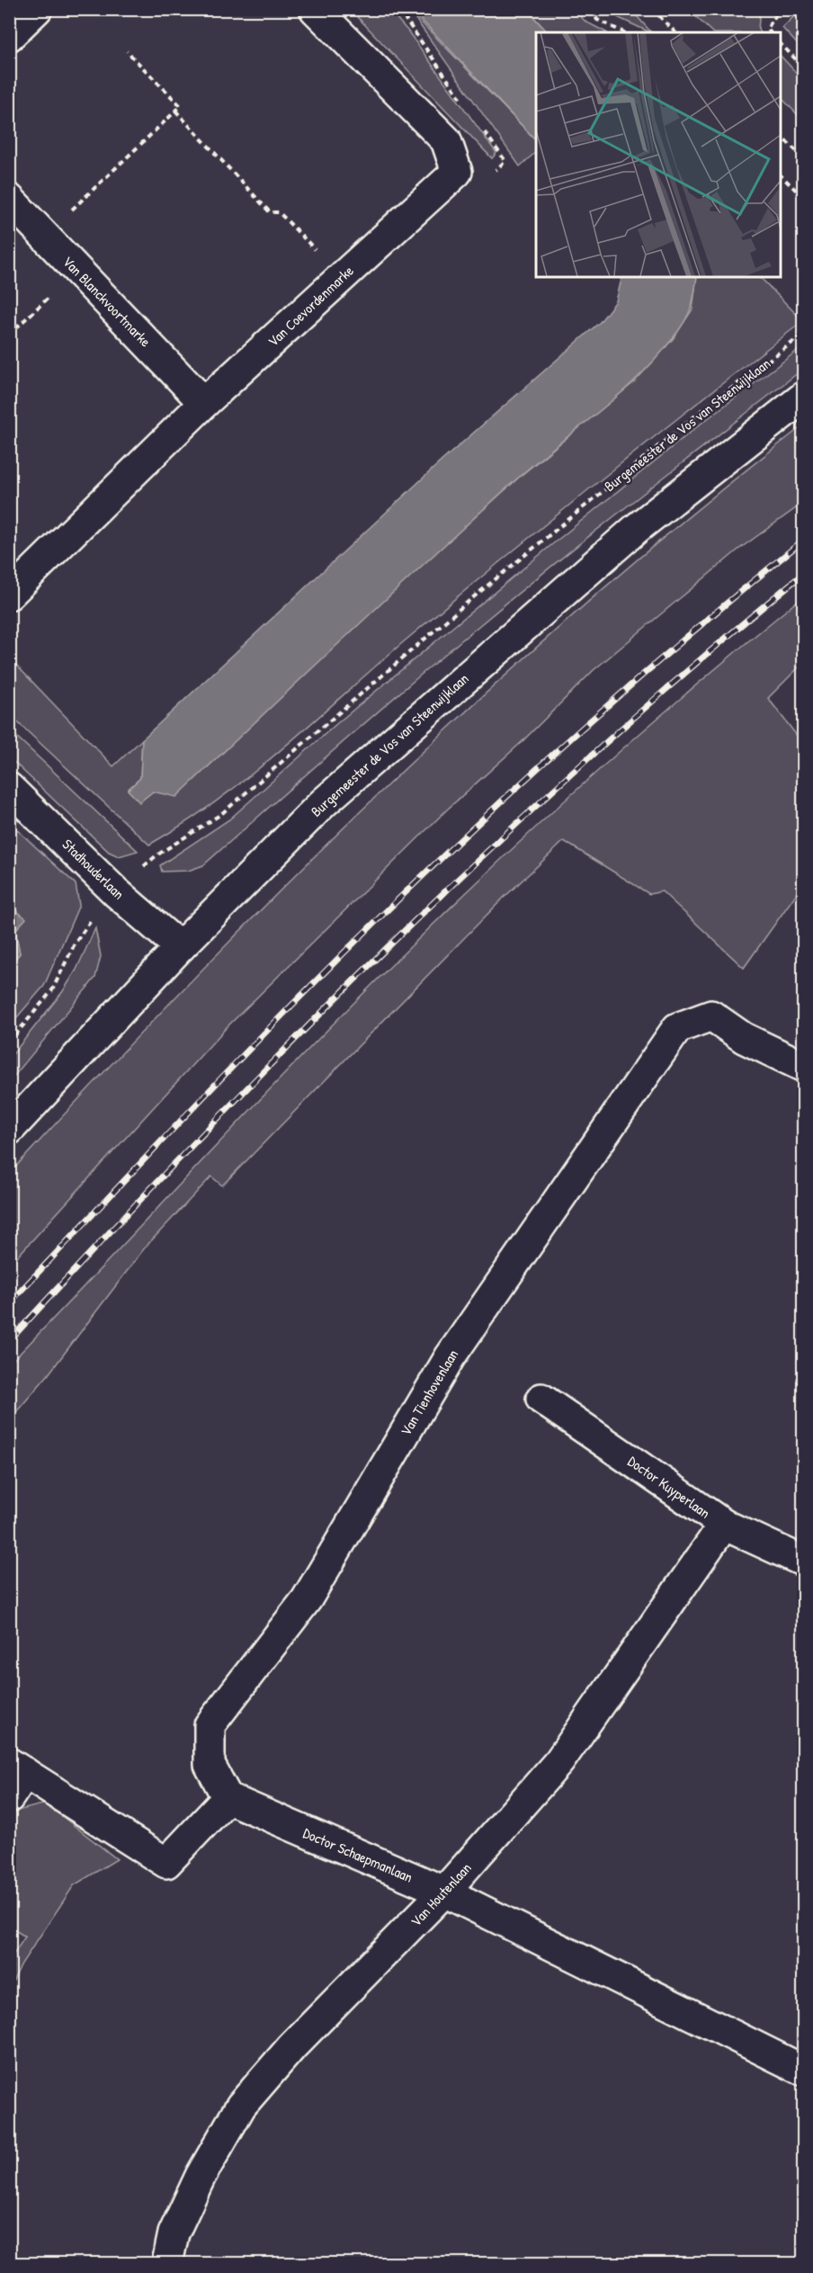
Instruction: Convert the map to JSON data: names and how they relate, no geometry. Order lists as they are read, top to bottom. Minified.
{"streets":{"street":["Van Blanckvoortmarke","Van Coevordenmarke","Burgemeester de Vos van Steenwijklaan","Stadhouderlaan","Van Tienhovenlaan","Doctor Kuyperlaan","Doctor Schaepmanlaan","Van Houtenlaan"]},"crossings":[["Van Blanckvoortmarke","Van Coevordenmarke"],["Burgemeester de Vos van Steenwijklaan","Stadhouderlaan"],["Van Tienhovenlaan","Doctor Schaepmanlaan"],["Doctor Kuyperlaan","Van Houtenlaan"],["Doctor Schaepmanlaan","Van Houtenlaan"]]}
